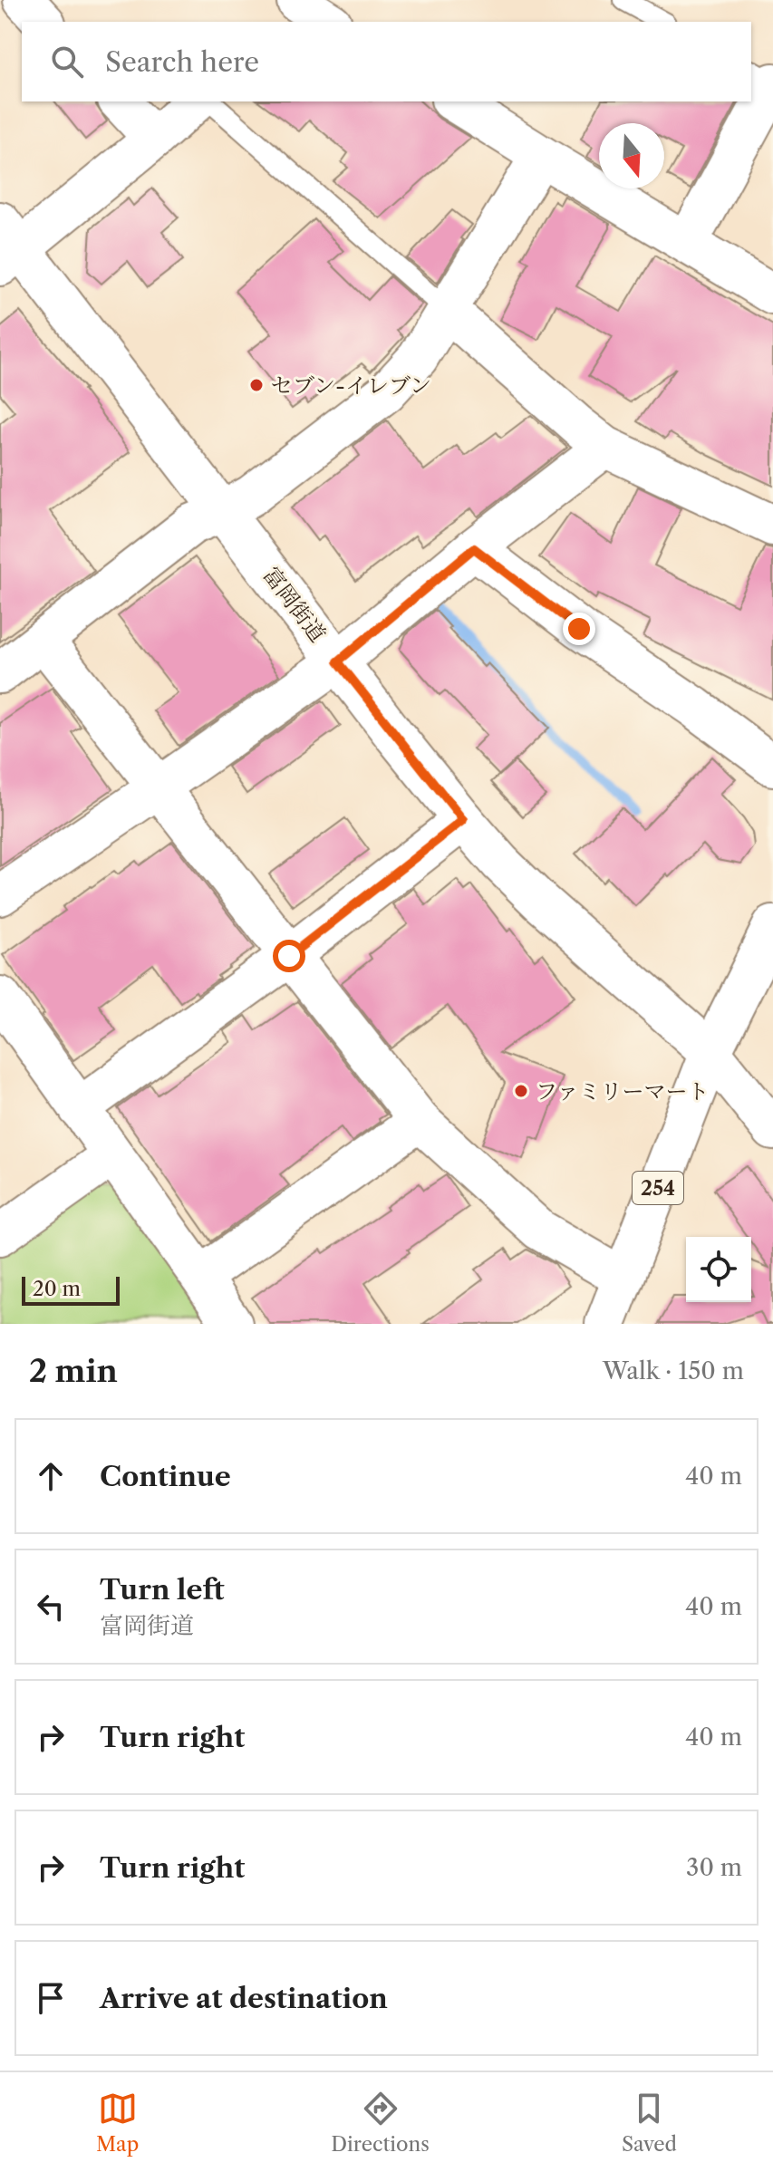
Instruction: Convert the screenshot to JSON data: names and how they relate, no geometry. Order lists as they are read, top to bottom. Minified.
{"streets":{"main road":["富岡街道","254"]},"crossings":[["富岡街道","254"]],"places":["セブン-イレブン","ファミリーマート"],"scale_bar":"20 m","north":"bottom","page":{"search":"Search here","scale":"20 m","heading":["2 min","Walk · 150 m"],"list":[["Continue","40 m"],["Turn left","富岡街道","40 m"],["Turn right","40 m"],["Turn right","30 m"],"Arrive at destination"],"nav":["Map","Directions","Saved"]}}
